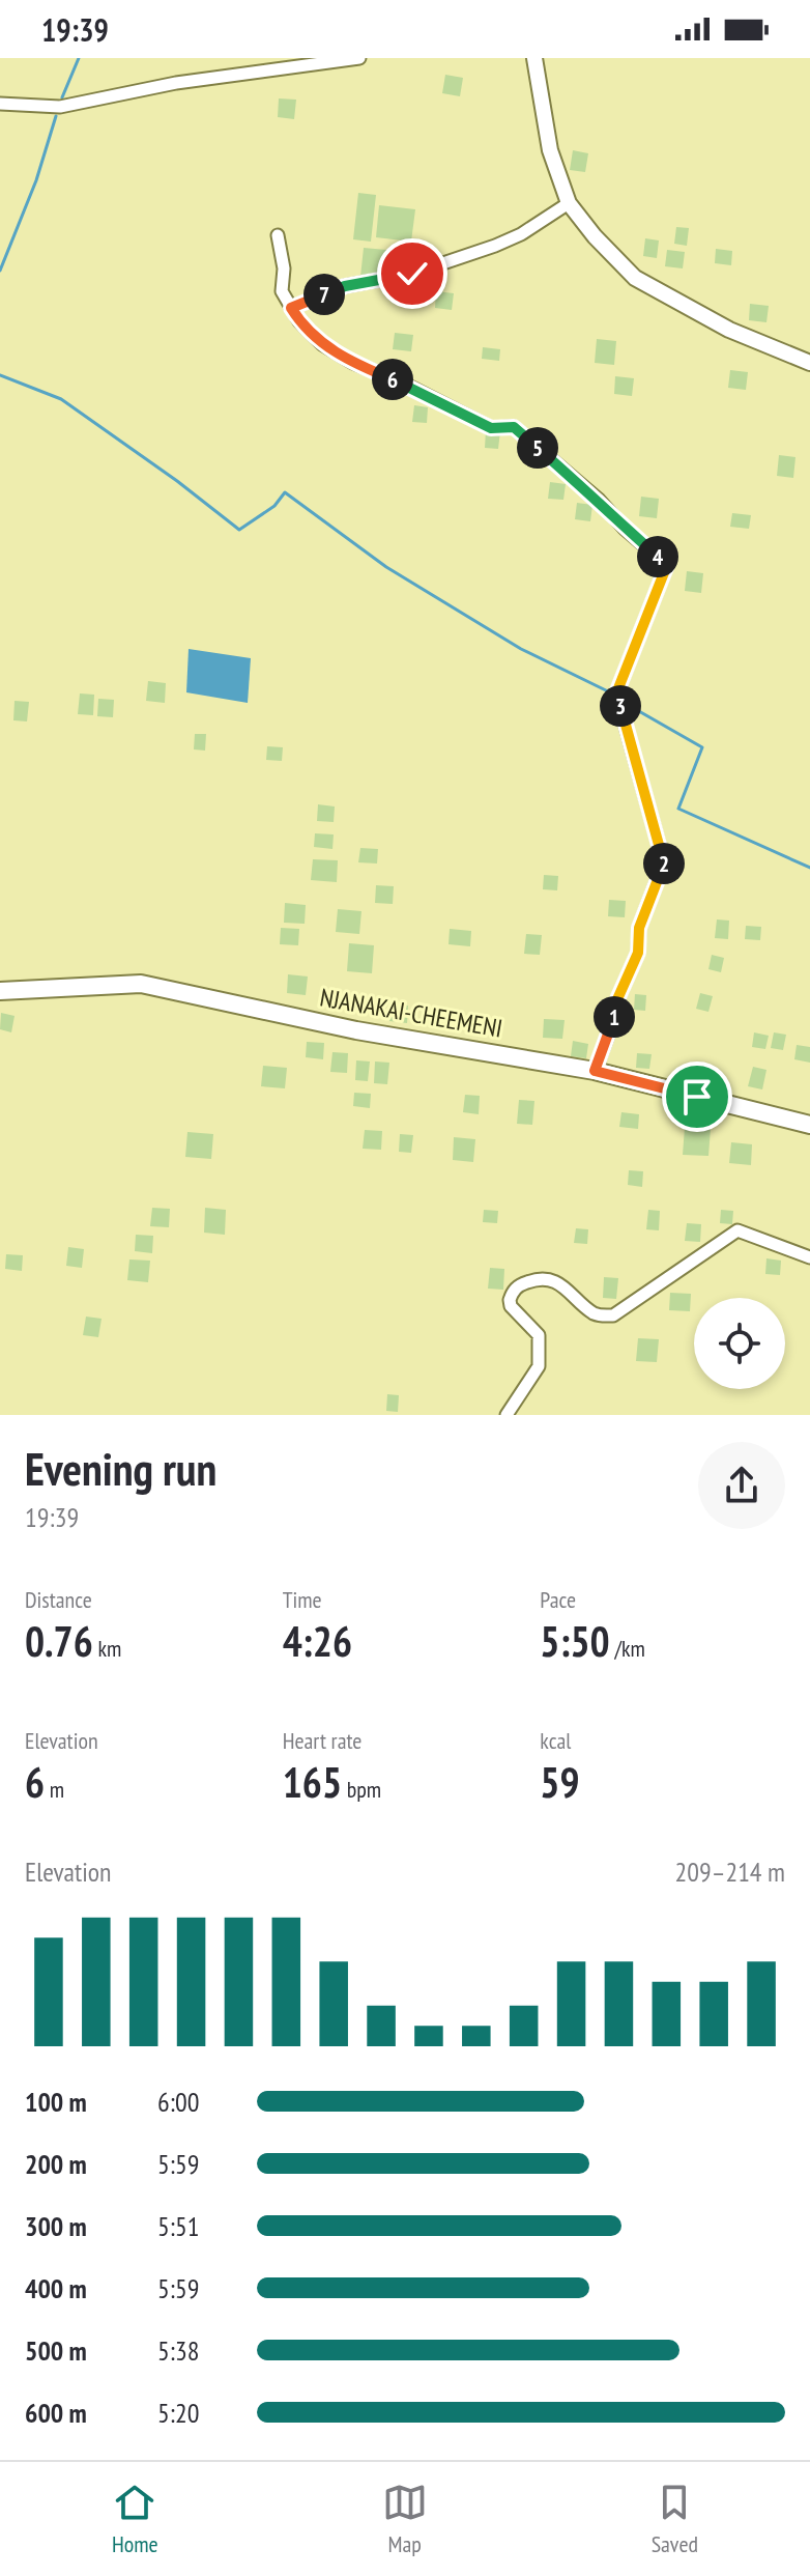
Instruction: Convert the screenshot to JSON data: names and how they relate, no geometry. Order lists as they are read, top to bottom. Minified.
{"streets":{"main road":["NJANAKAI-CHEEMENI"]},"page":{"status":"19:39","pins":["7","6","5","4","3","2","1"],"heading":["Evening run","19:39"],"stats":[["Distance","0.76 km"],["Time","4:26"],["Pace","5:50 /km"],["Elevation","6 m"],["Heart rate","165 bpm"],["kcal","59"]],"chart":["Elevation","209–214 m"],"list":[{"name":"100 m","note":"6:00"},{"name":"200 m","note":"5:59"},{"name":"300 m","note":"5:51"},{"name":"400 m","note":"5:59"},{"name":"500 m","note":"5:38"},{"name":"600 m","note":"5:20"}],"tabs":["Home","Map","Saved"]}}
